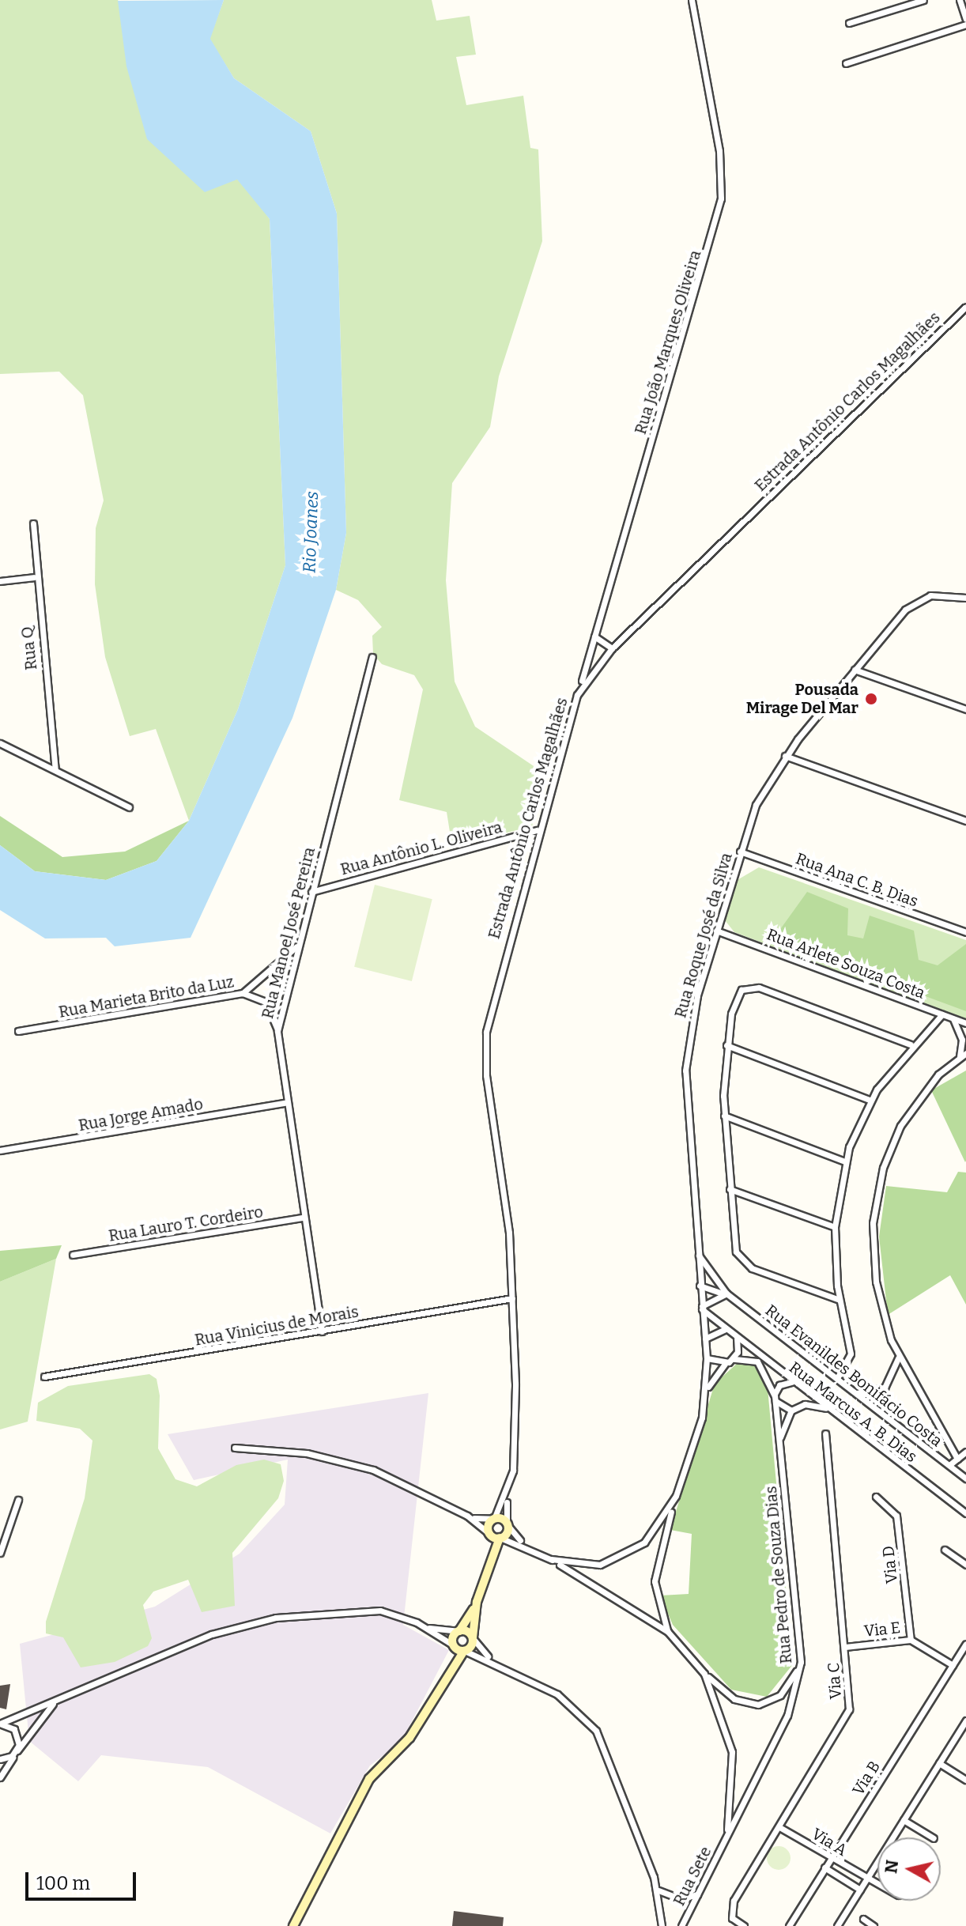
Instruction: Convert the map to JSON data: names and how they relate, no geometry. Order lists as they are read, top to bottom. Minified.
{"streets":{"street":["Rua João Marques Oliveira","Estrada Antônio Carlos Magalhães","Rua Q","Rua Antônio L. Oliveira","Rua Ana C. B. Dias","Rua Manoel José Pereira","Rua Roque José da Silva","Rua Arlete Souza Costa","Rua Marieta Brito da Luz","Rua Jorge Amado","Rua Lauro T. Cordeiro","Rua Vinicius de Morais","Rua Evanildes Bonifácio Costa","Rua Marcus A. B. Dias","Via D","Rua Pedro de Souza Dias","Via E","Via C","Via B","Via A","Rua Sete"]},"crossings":[["Rua João Marques Oliveira","Estrada Antônio Carlos Magalhães"],["Estrada Antônio Carlos Magalhães","Rua Antônio L. Oliveira"],["Estrada Antônio Carlos Magalhães","Rua Vinicius de Morais"],["Rua Antônio L. Oliveira","Rua Manoel José Pereira"],["Rua Ana C. B. Dias","Rua Roque José da Silva"],["Rua Manoel José Pereira","Rua Marieta Brito da Luz"],["Rua Manoel José Pereira","Rua Jorge Amado"],["Rua Manoel José Pereira","Rua Lauro T. Cordeiro"],["Rua Manoel José Pereira","Rua Vinicius de Morais"],["Rua Roque José da Silva","Rua Arlete Souza Costa"],["Rua Roque José da Silva","Rua Marcus A. B. Dias"],["Rua Roque José da Silva","Rua Pedro de Souza Dias"],["Rua Marcus A. B. Dias","Rua Pedro de Souza Dias"],["Via D","Via E"],["Rua Pedro de Souza Dias","Rua Sete"],["Via E","Via C"],["Via E","Via B"],["Via C","Via A"],["Via B","Via A"]],"water":["Rio Joanes"],"places":["Pousada Mirage Del Mar"],"scale_bar":"100 m","north":"left"}
